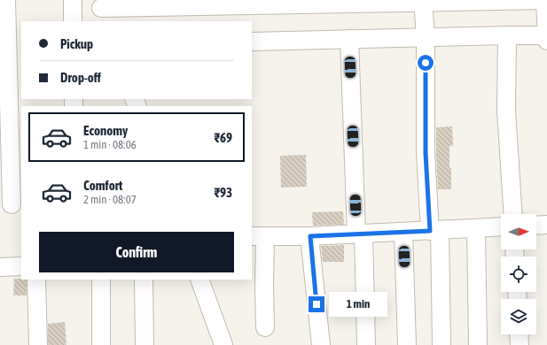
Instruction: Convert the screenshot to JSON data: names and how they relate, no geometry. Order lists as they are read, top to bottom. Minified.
{"north":"right","page":{"banner":["Pickup","Drop-off"],"list":[{"name":"Economy","note":"1 min · 08:06","value":"₹69"},{"name":"Comfort","note":"2 min · 08:07","value":"₹93"}],"buttons":"Confirm","bubble":"1 min"}}
